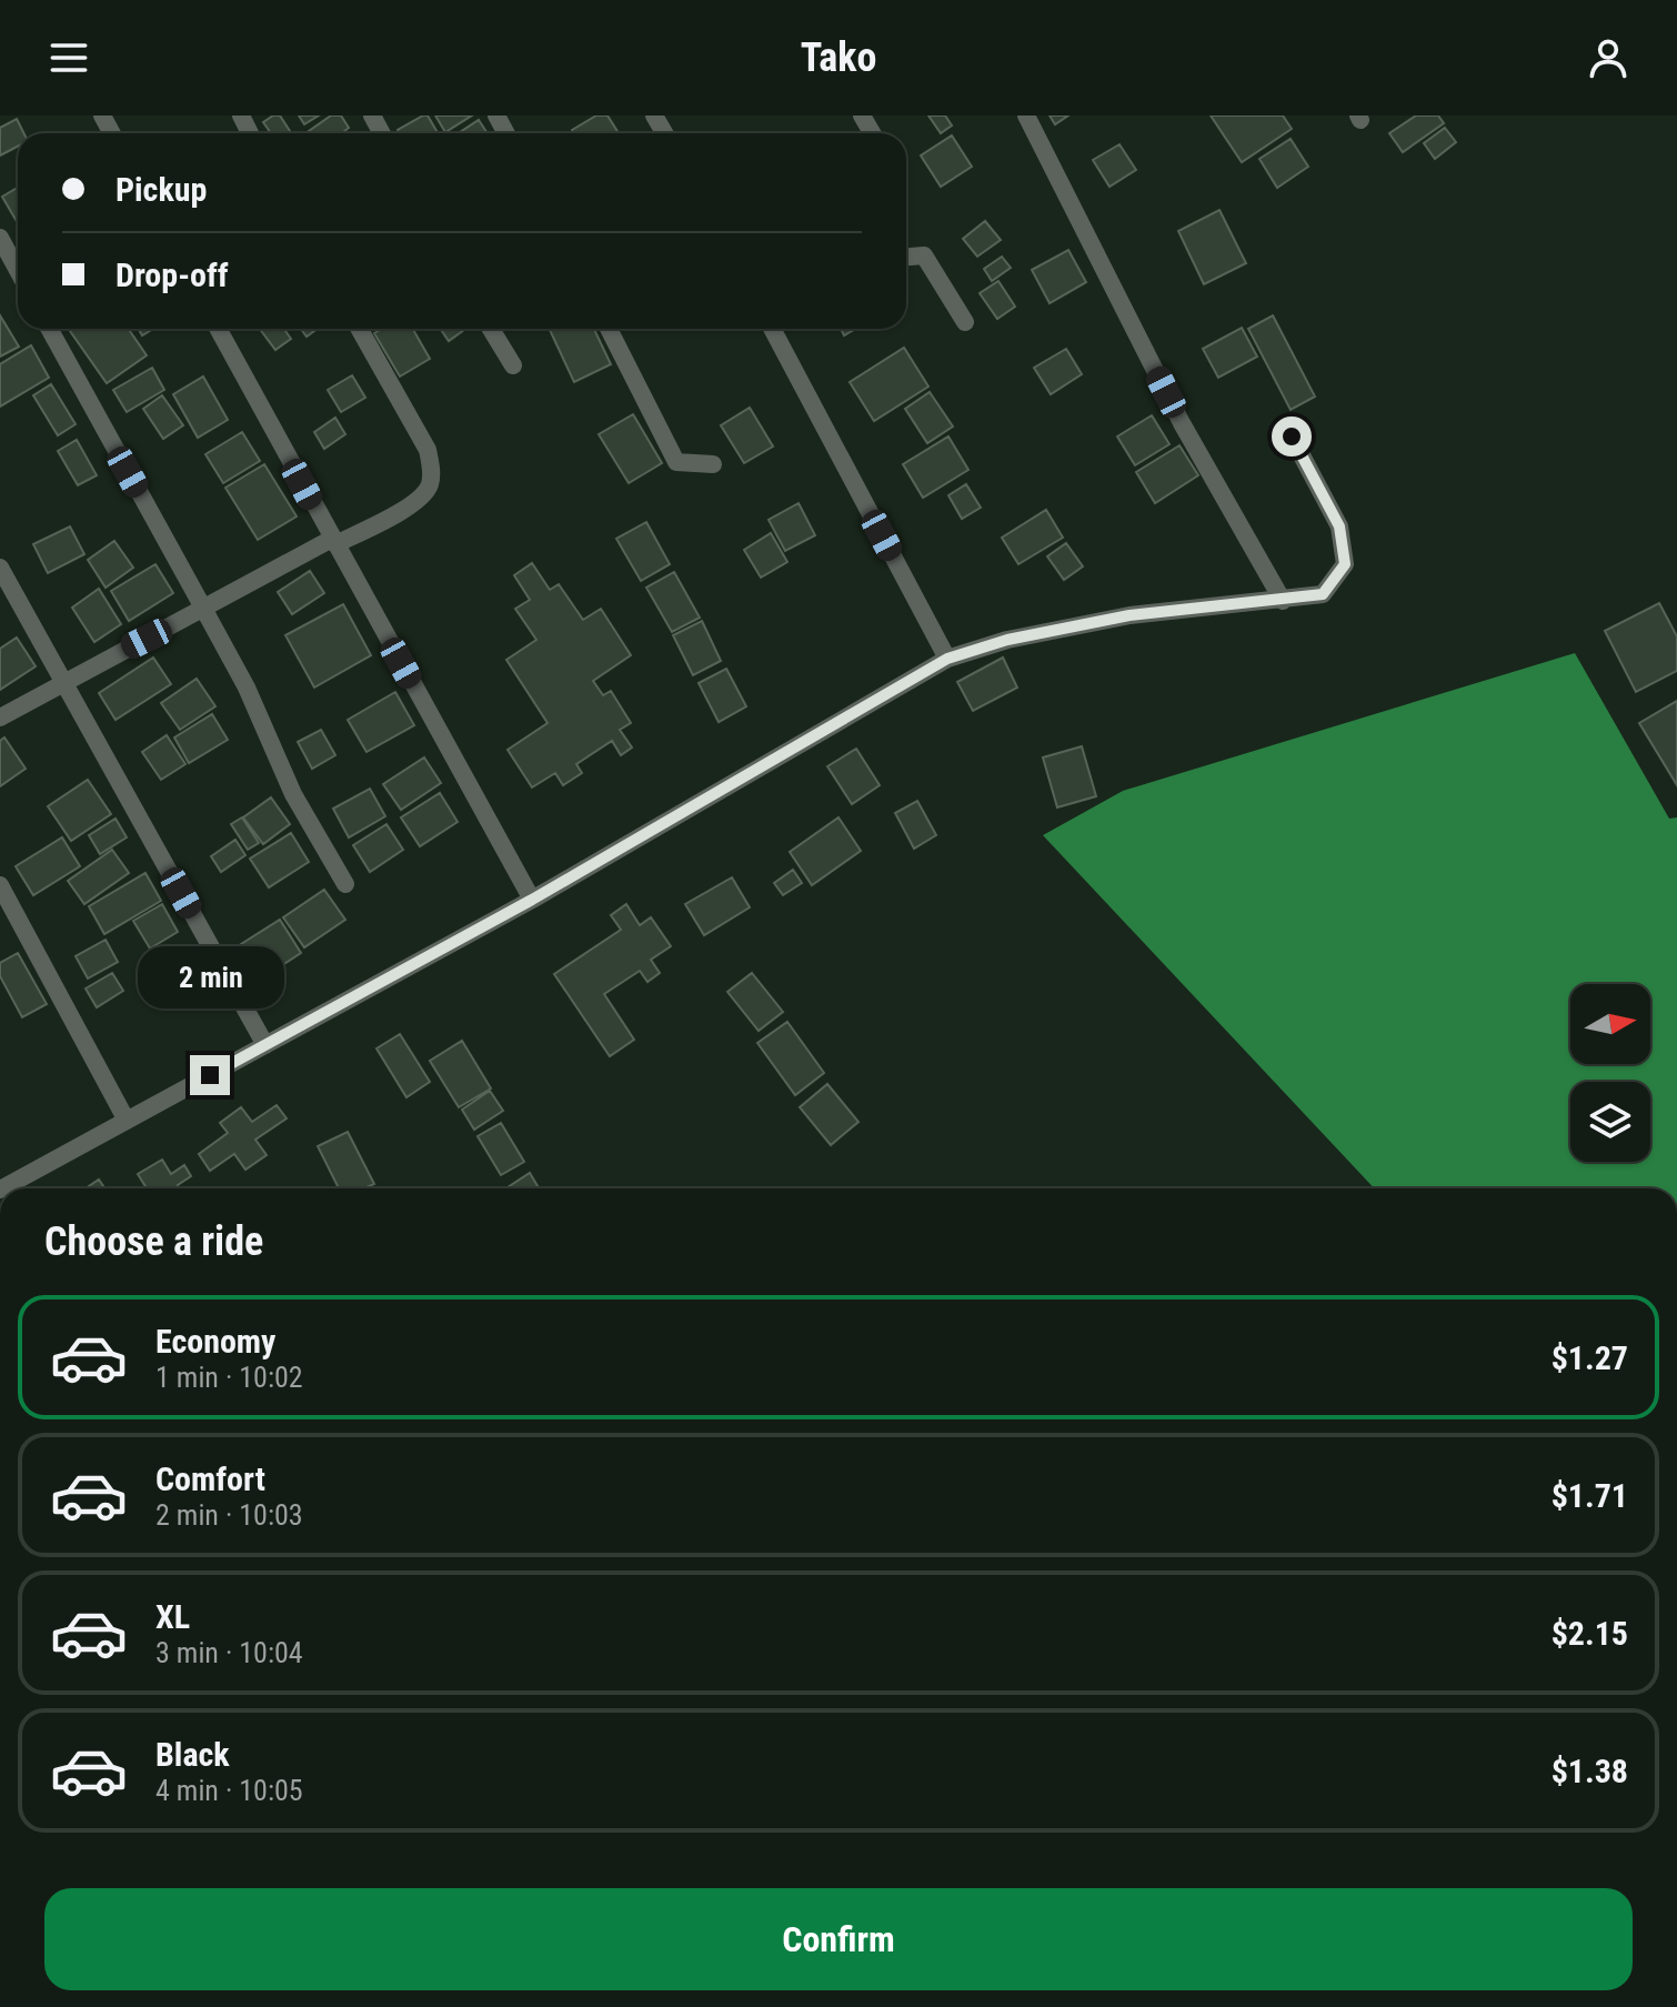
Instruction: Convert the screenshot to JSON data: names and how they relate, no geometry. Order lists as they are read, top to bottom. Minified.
{"north":"right","page":{"header":"Tako","banner":["Pickup","Drop-off"],"bubble":"2 min","heading":"Choose a ride","list":[{"name":"Economy","note":"1 min · 10:02","value":"$1.27"},{"name":"Comfort","note":"2 min · 10:03","value":"$1.71"},{"name":"XL","note":"3 min · 10:04","value":"$2.15"},{"name":"Black","note":"4 min · 10:05","value":"$1.38"}],"buttons":"Confirm"}}
